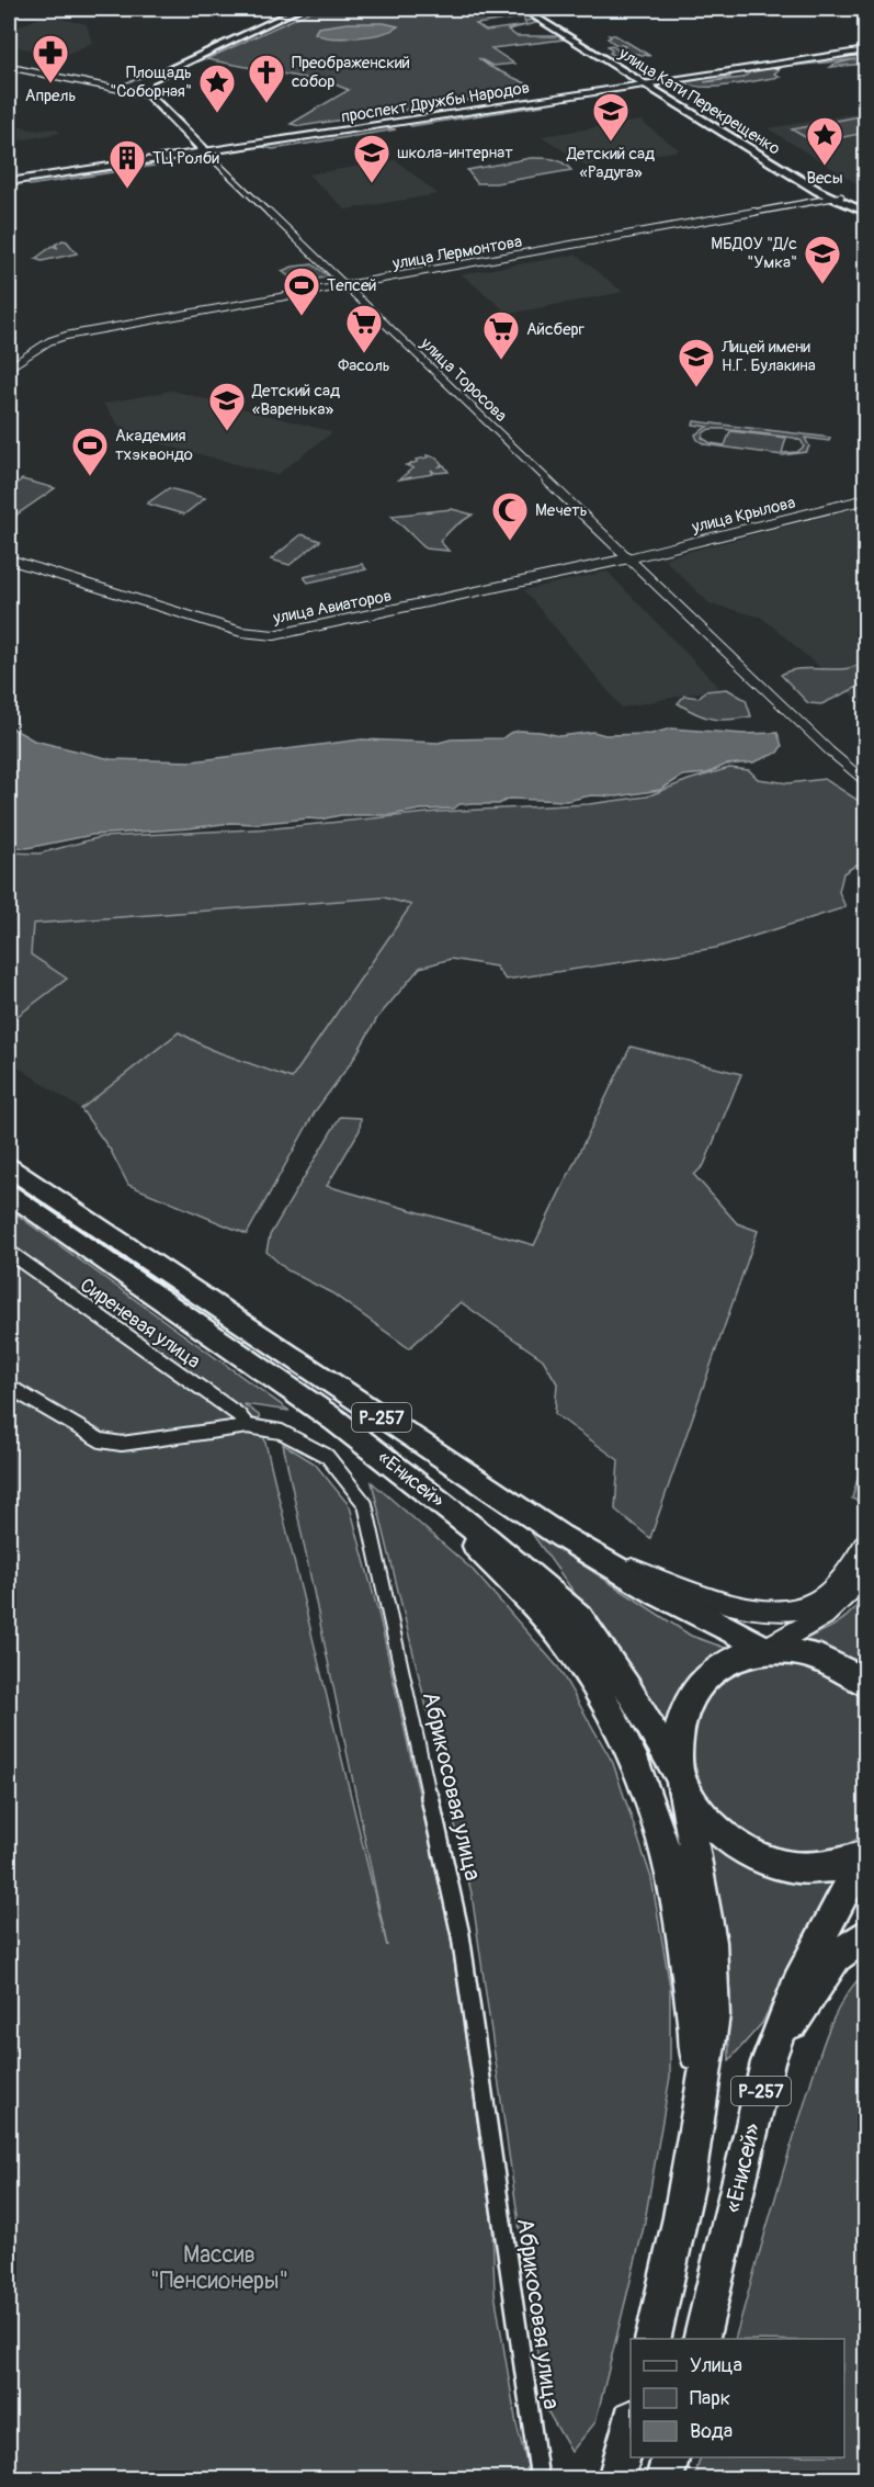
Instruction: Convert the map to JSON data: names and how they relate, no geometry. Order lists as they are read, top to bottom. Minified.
{"streets":{"highway":["Р-257","«Енисей»"],"main road":["проспект Дружбы Народов"],"street":["улица Кати Перекрещенко","улица Лермонтова","улица Торосова","улица Крылова","улица Авиаторов","Сиреневая улица","Абрикосовая улица"]},"crossings":[["улица Кати Перекрещенко","проспект Дружбы Народов"],["улица Кати Перекрещенко","улица Лермонтова"],["проспект Дружбы Народов","улица Торосова"],["улица Лермонтова","улица Торосова"],["улица Торосова","улица Крылова"],["улица Торосова","улица Авиаторов"],["улица Крылова","улица Авиаторов"],["Сиреневая улица","Абрикосовая улица"],["Р-257","«Енисей»"]],"parks":["Массив \"Пенсионеры\""],"places":{"pharmacy":["Апрель"],"church":["Преображенский собор"],"place":["Площадь \"Соборная\"","Весы"],"school or university":["Детский сад «Радуга»","школа-интернат","МБДОУ \"Д/с \"Умка\"","Лицей имени Н.Г. Булакина","Детский сад «Варенька»"],"building":["ТЦ Ролби"],"sports":["Тепсей","Академия тхэквондо"],"supermarket":["Фасоль","Айсберг"],"mosque":["Мечеть"]},"legend":["Улица","Парк","Вода"]}
